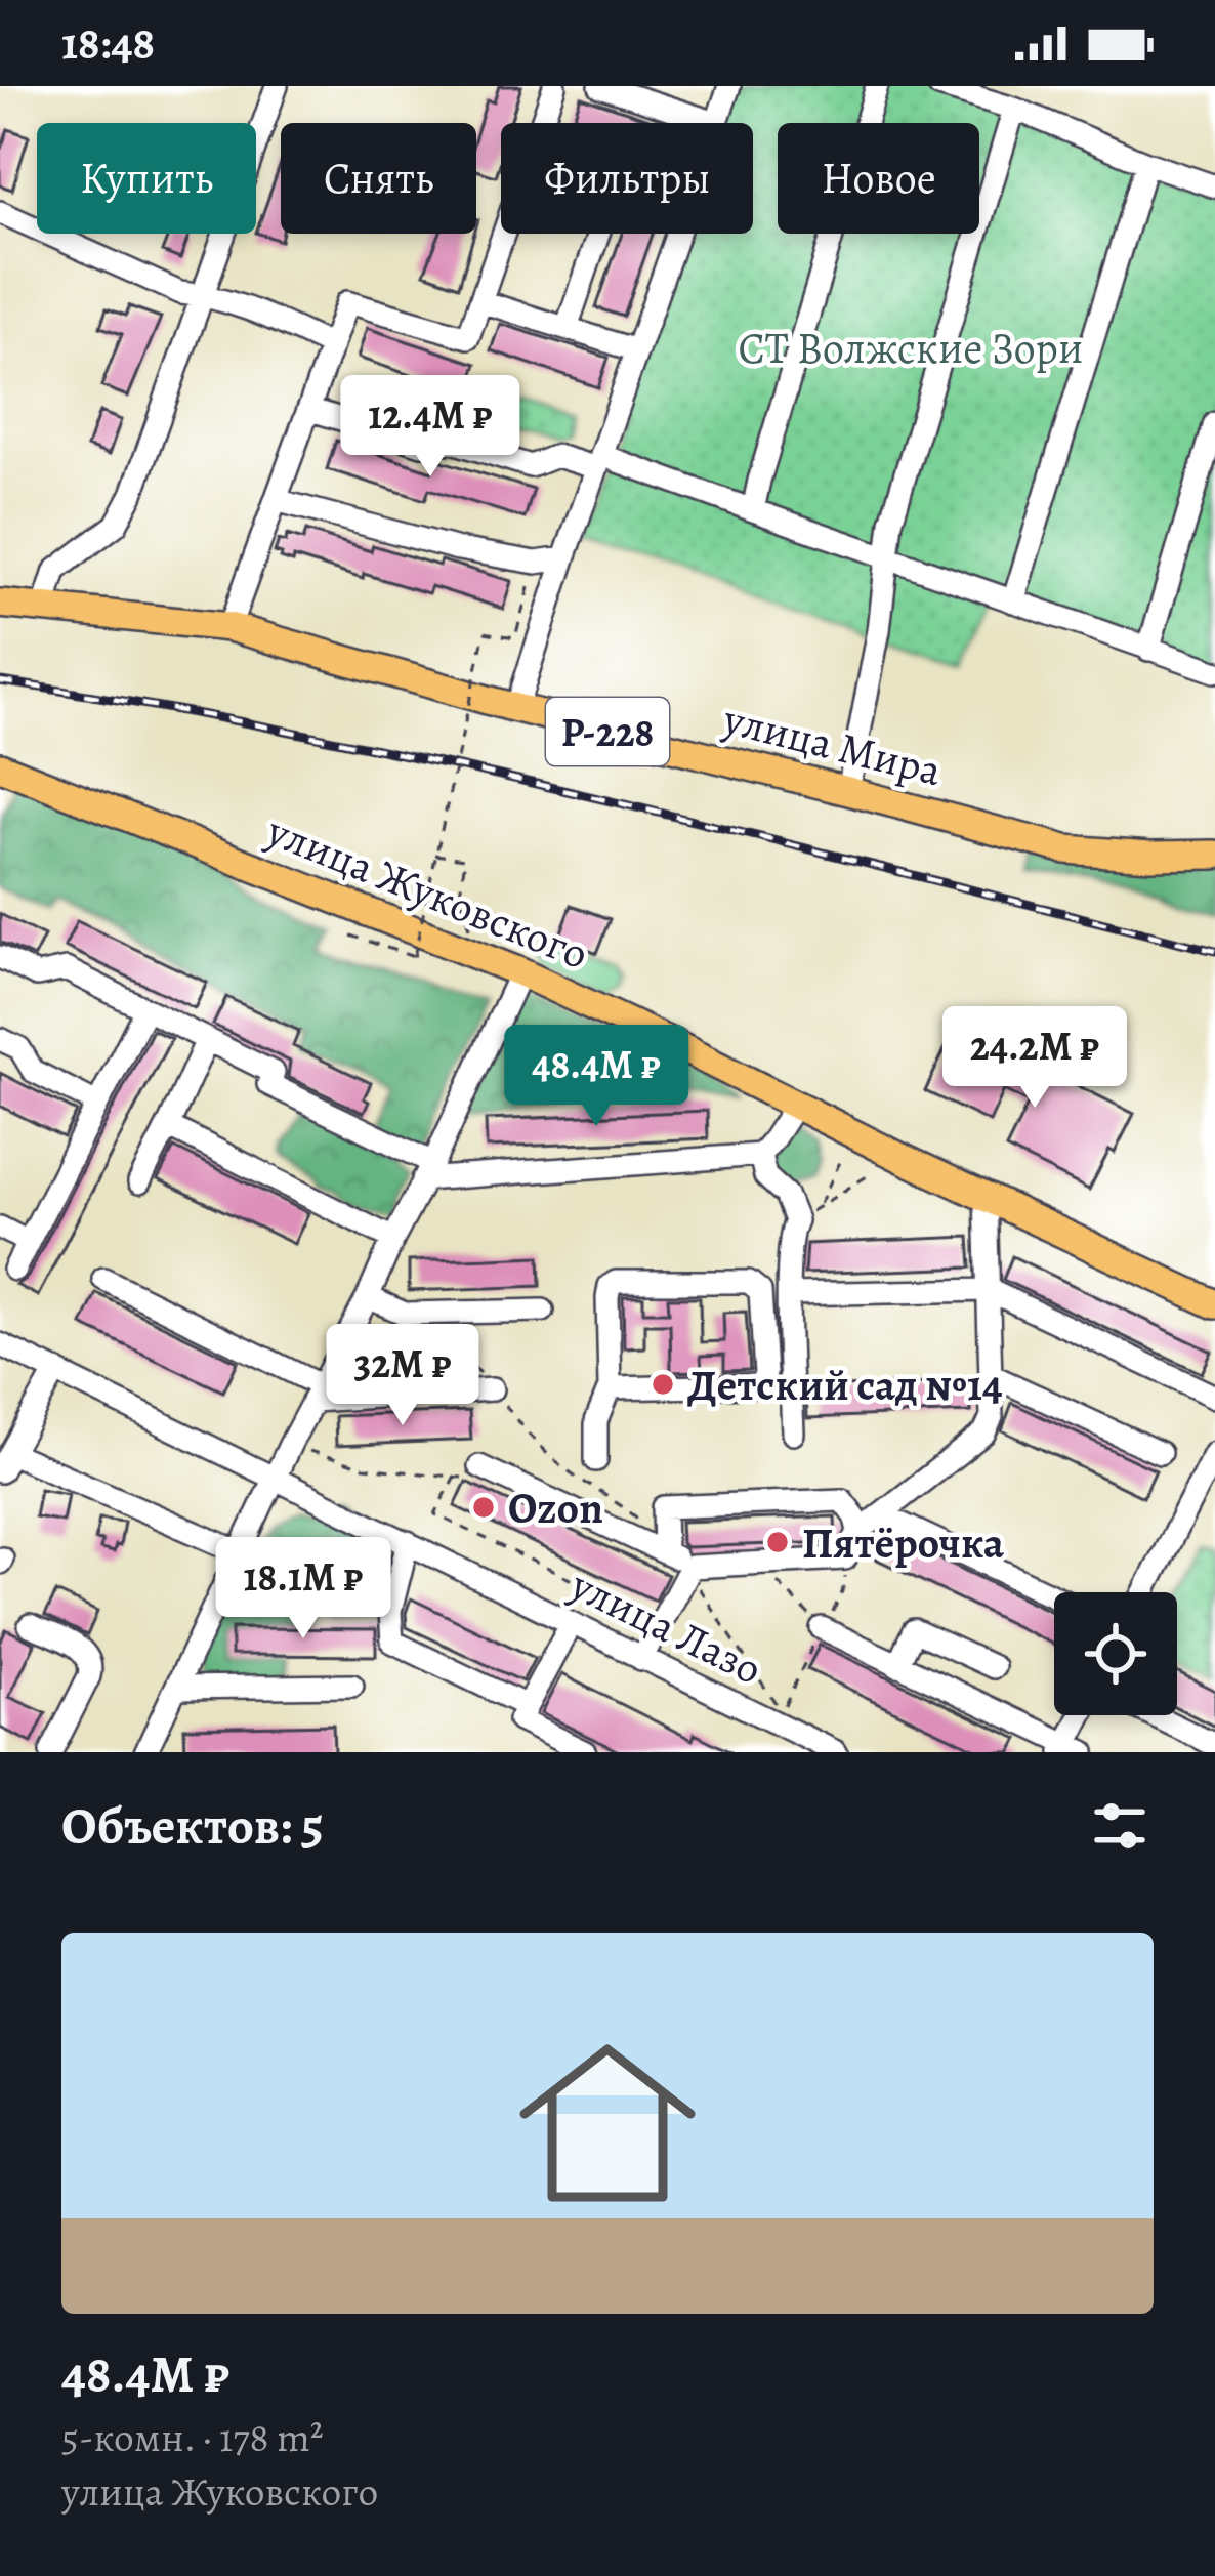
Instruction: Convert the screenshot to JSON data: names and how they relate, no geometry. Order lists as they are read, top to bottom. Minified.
{"streets":{"main road":["Р-228","улица Мира","улица Жуковского"],"street":["улица Лазо"]},"parks":["СТ Волжские Зори"],"places":["Детский сад №14","Ozon","Пятёрочка"],"page":{"status":"18:48","chip":["Купить","Снять","Фильтры","Новое"],"price":["12.4M ₽","24.2M ₽","48.4M ₽","32M ₽","18.1M ₽"],"heading":"Объектов: 5","list":[{"name":"48.4M ₽","note":"5-комн. · 178 m² · улица Жуковского"}]}}
